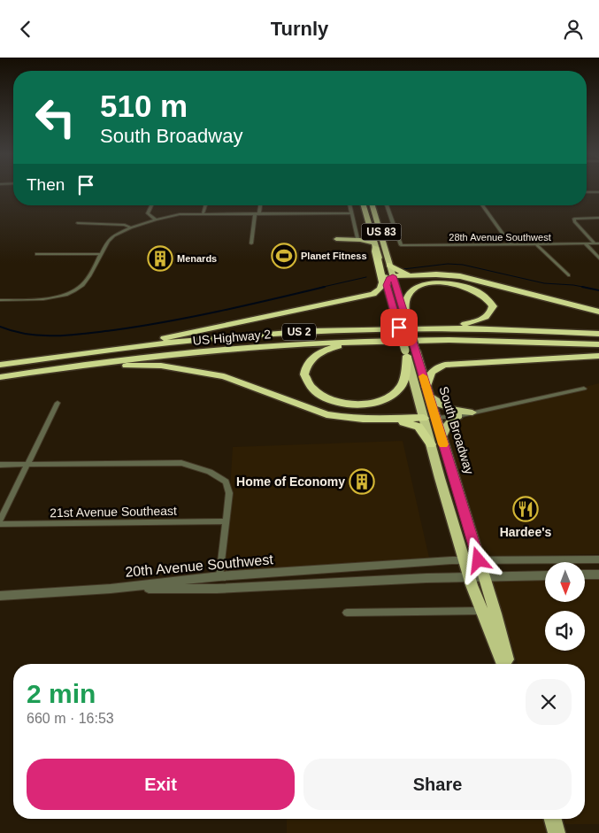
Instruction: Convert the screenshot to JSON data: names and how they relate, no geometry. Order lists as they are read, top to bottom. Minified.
{"streets":{"highway":["US 83","US 2","US Highway 2","South Broadway"],"street":["28th Avenue Southwest","21st Avenue Southeast","20th Avenue Southwest"]},"crossings":[["South Broadway","20th Avenue Southwest"]],"places":{"sports":["Planet Fitness"],"building":["Menards","Home of Economy"],"restaurant":["Hardee's"]},"north":"bottom","page":{"header":"Turnly","turn":["510 m","South Broadway"],"then":"Then","heading":["2 min","660 m · 16:53"],"buttons":["Exit","Share"]}}
